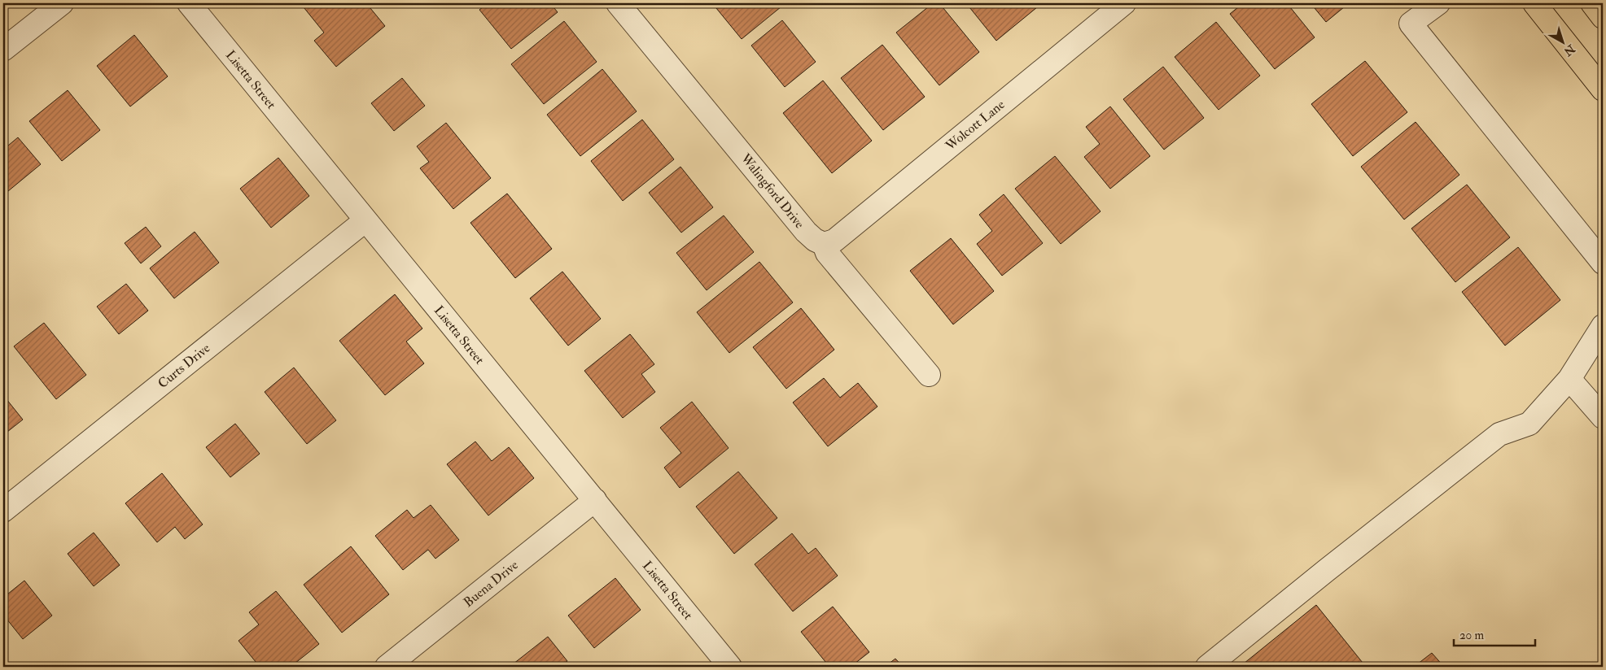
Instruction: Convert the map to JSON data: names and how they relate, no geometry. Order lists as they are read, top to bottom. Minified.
{"streets":{"street":["Lisetta Street","Wolcott Lane","Walingford Drive","Curts Drive","Buena Drive"]},"crossings":[["Lisetta Street","Curts Drive"],["Lisetta Street","Buena Drive"],["Wolcott Lane","Walingford Drive"]],"scale_bar":"20 m","north":"bottom right"}
